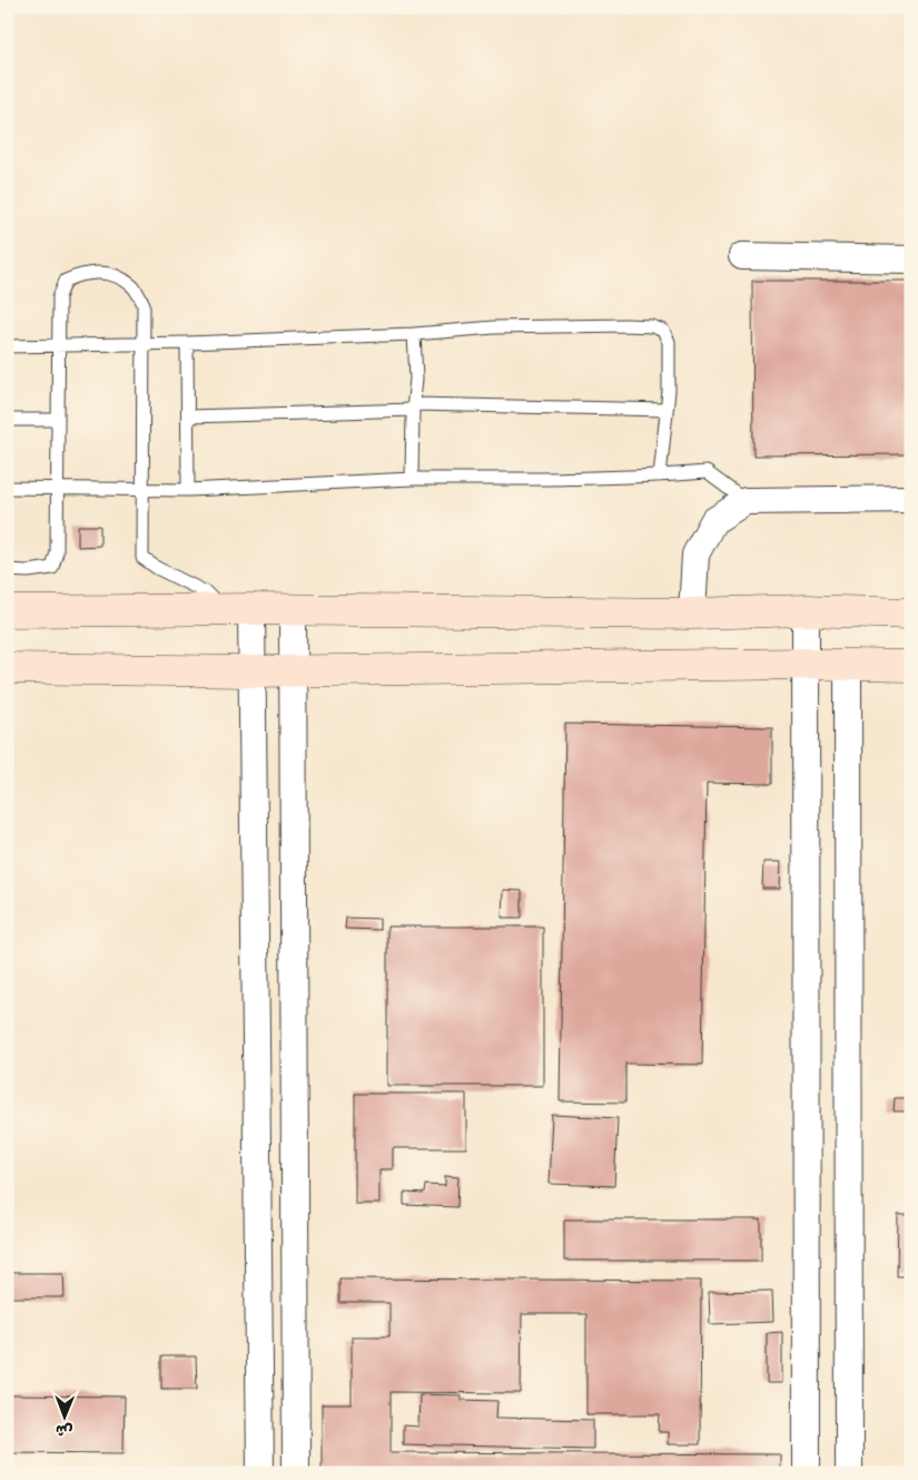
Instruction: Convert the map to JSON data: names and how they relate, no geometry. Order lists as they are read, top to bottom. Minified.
{"north":"bottom"}
